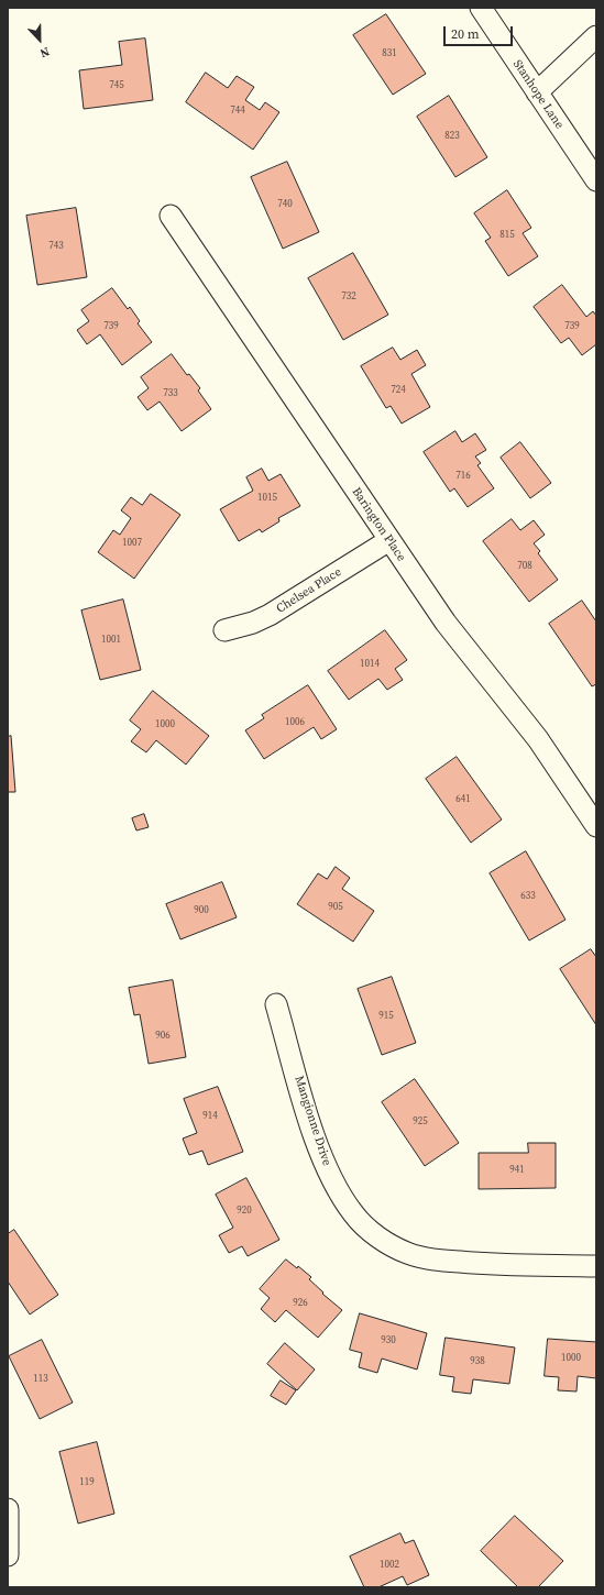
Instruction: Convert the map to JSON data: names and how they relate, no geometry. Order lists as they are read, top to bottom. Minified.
{"streets":{"street":["Stanhope Lane","Barington Place","Chelsea Place","Mangionne Drive"]},"crossings":[["Barington Place","Chelsea Place"]],"house_numbers":["831","745","744","823","740","815","743","732","739","739","724","733","716","1015","1007","708","1001","1014","1006","1000","641","633","905","900","915","906","914","925","941","920","926","930","1000","938","113","119","1002"],"scale_bar":"20 m","north":"bottom"}
